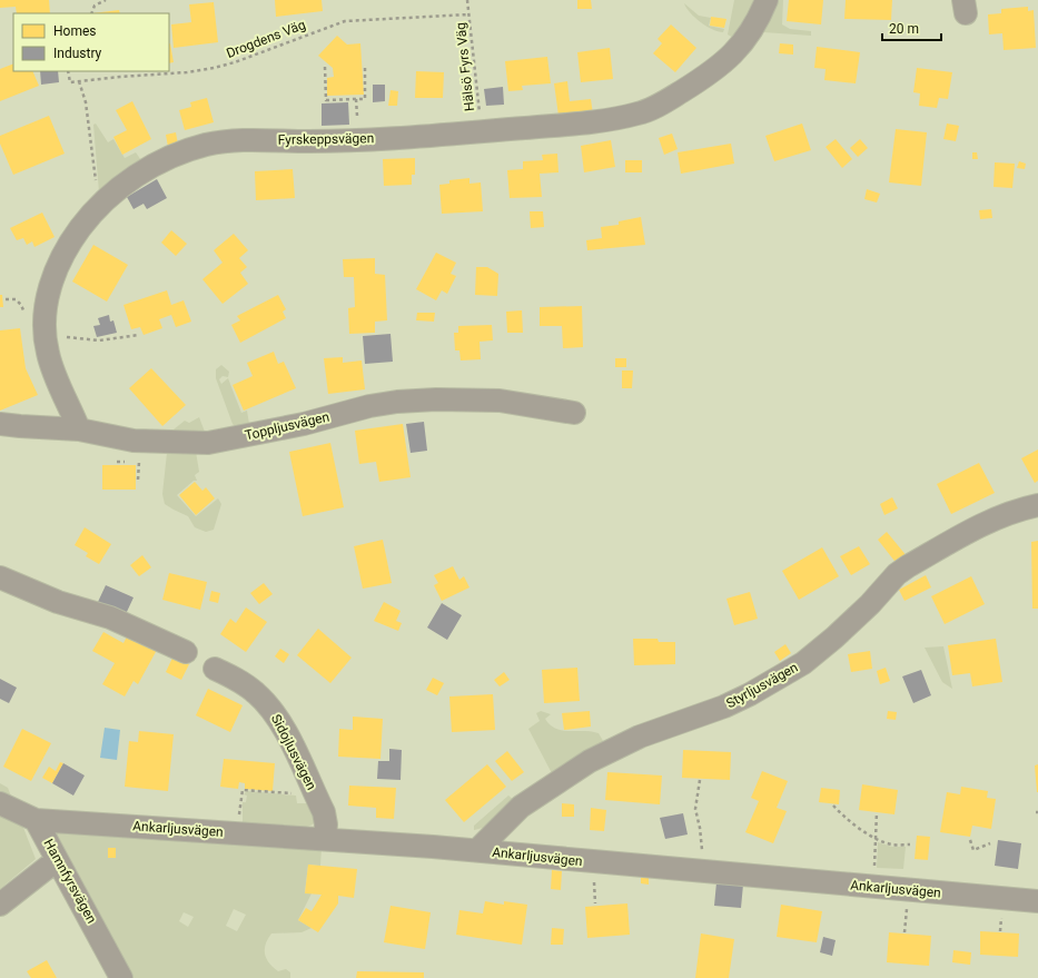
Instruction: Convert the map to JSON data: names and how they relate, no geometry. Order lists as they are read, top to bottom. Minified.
{"streets":{"street":["Fyrskeppsvägen","Toppljusvägen","Styrljusvägen","Sidojlusvägen","Ankarljusvägen","Hamnfyrsvägen"],"path":["Drogdens Väg","Hälsö Fyrs Väg"]},"crossings":[["Drogdens Väg","Hälsö Fyrs Väg"],["Hälsö Fyrs Väg","Fyrskeppsvägen"],["Fyrskeppsvägen","Toppljusvägen"],["Styrljusvägen","Ankarljusvägen"],["Sidojlusvägen","Ankarljusvägen"],["Ankarljusvägen","Hamnfyrsvägen"]],"legend":["Homes","Industry"],"scale_bar":"20 m"}
